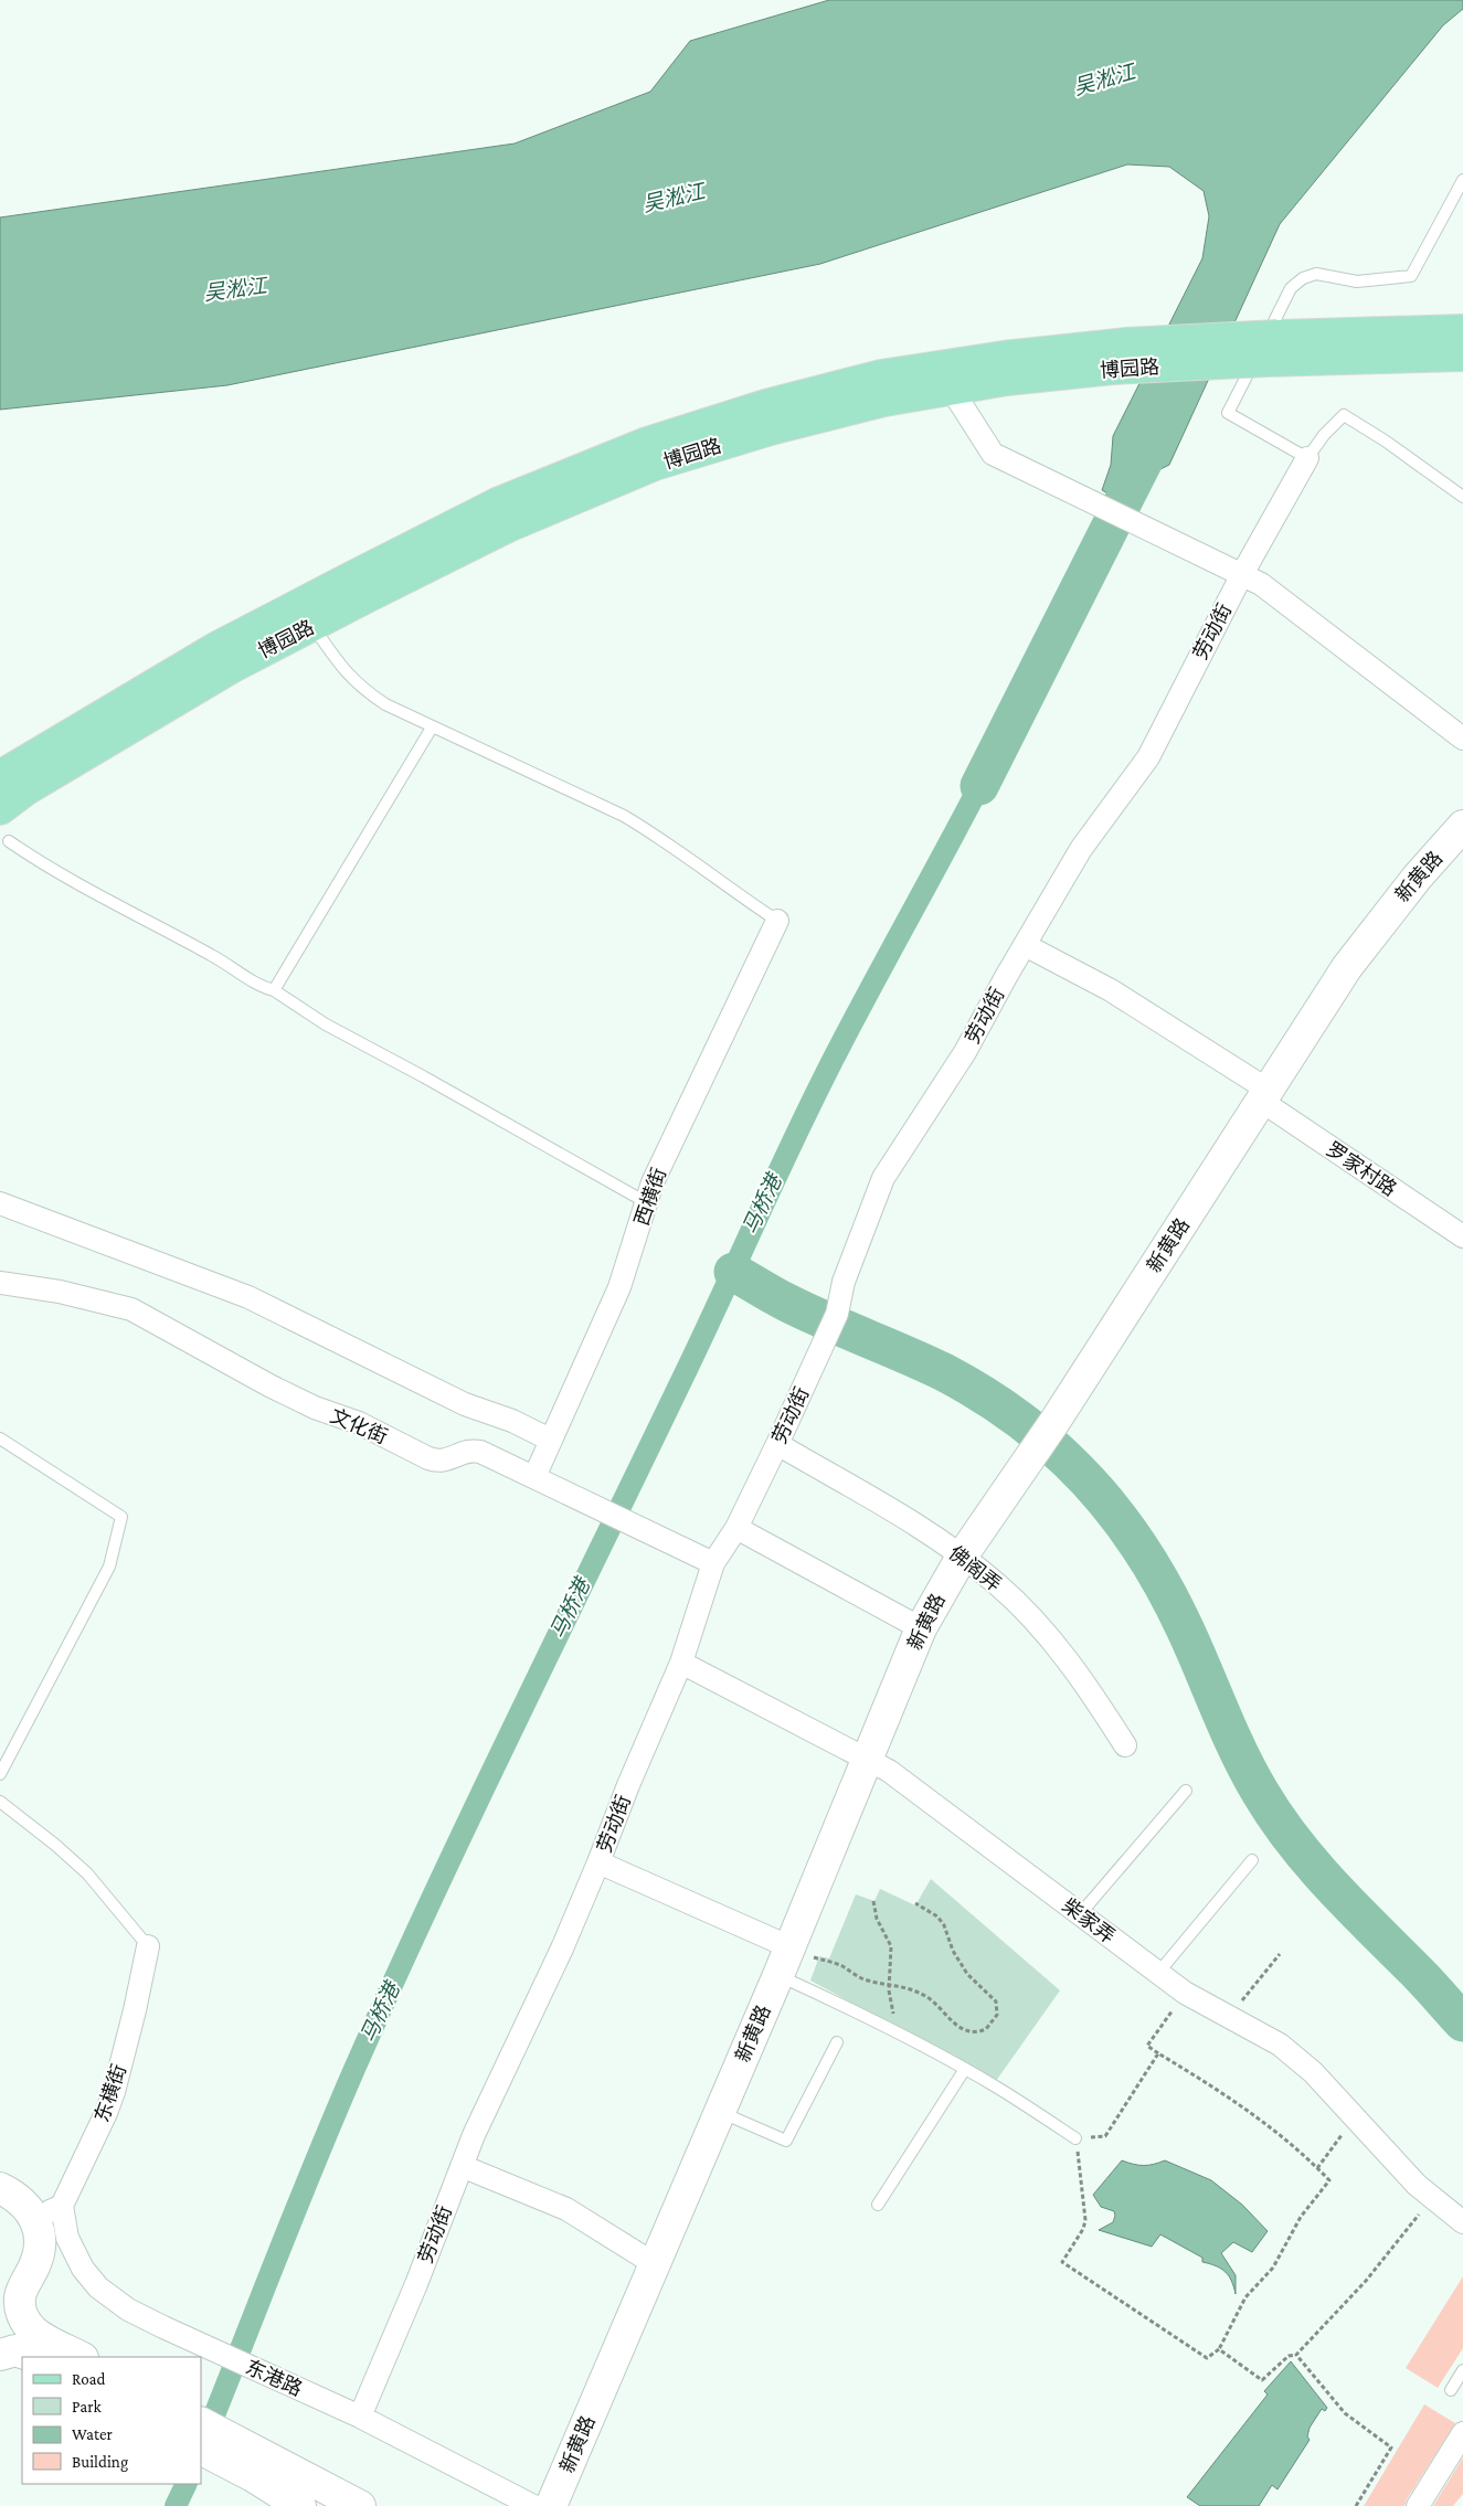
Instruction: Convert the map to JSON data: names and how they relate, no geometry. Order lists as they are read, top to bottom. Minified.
{"streets":{"main road":["博园路"],"street":["劳动街","新黄路","罗家村路","西横街","文化街","佛阁弄","柴家弄","东横街","东港路"]},"crossings":[["劳动街","罗家村路"],["劳动街","文化街"],["劳动街","佛阁弄"],["劳动街","柴家弄"],["劳动街","东港路"],["新黄路","罗家村路"],["新黄路","佛阁弄"],["新黄路","柴家弄"],["西横街","文化街"],["东横街","东港路"]],"water":["吴淞江","马桥港"],"legend":["Road","Park","Water","Building"]}
